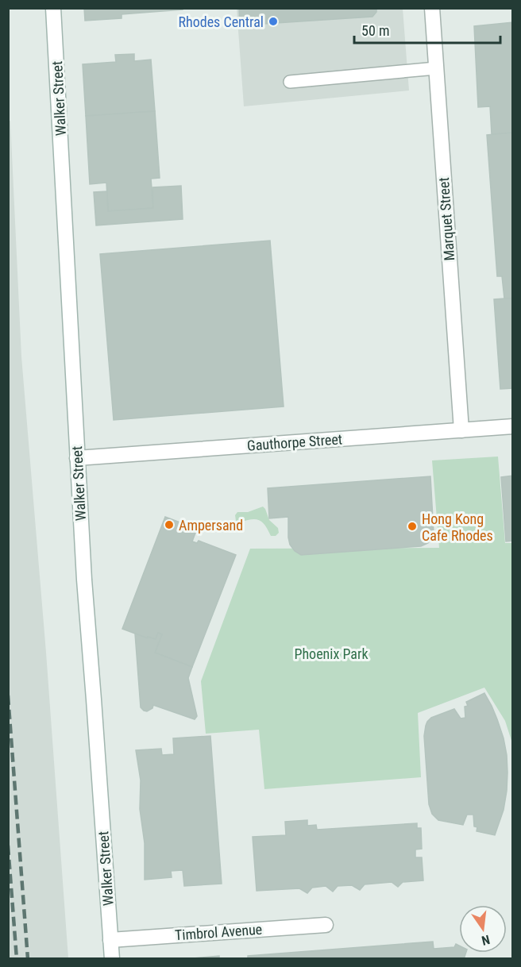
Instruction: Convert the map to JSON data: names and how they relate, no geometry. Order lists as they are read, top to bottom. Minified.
{"streets":{"street":["Walker Street","Marquet Street","Gauthorpe Street","Timbrol Avenue"]},"crossings":[["Walker Street","Gauthorpe Street"],["Walker Street","Timbrol Avenue"],["Marquet Street","Gauthorpe Street"]],"parks":["Phoenix Park"],"places":["Rhodes Central","Ampersand","Hong Kong Cafe Rhodes"],"scale_bar":"50 m","north":"bottom"}
